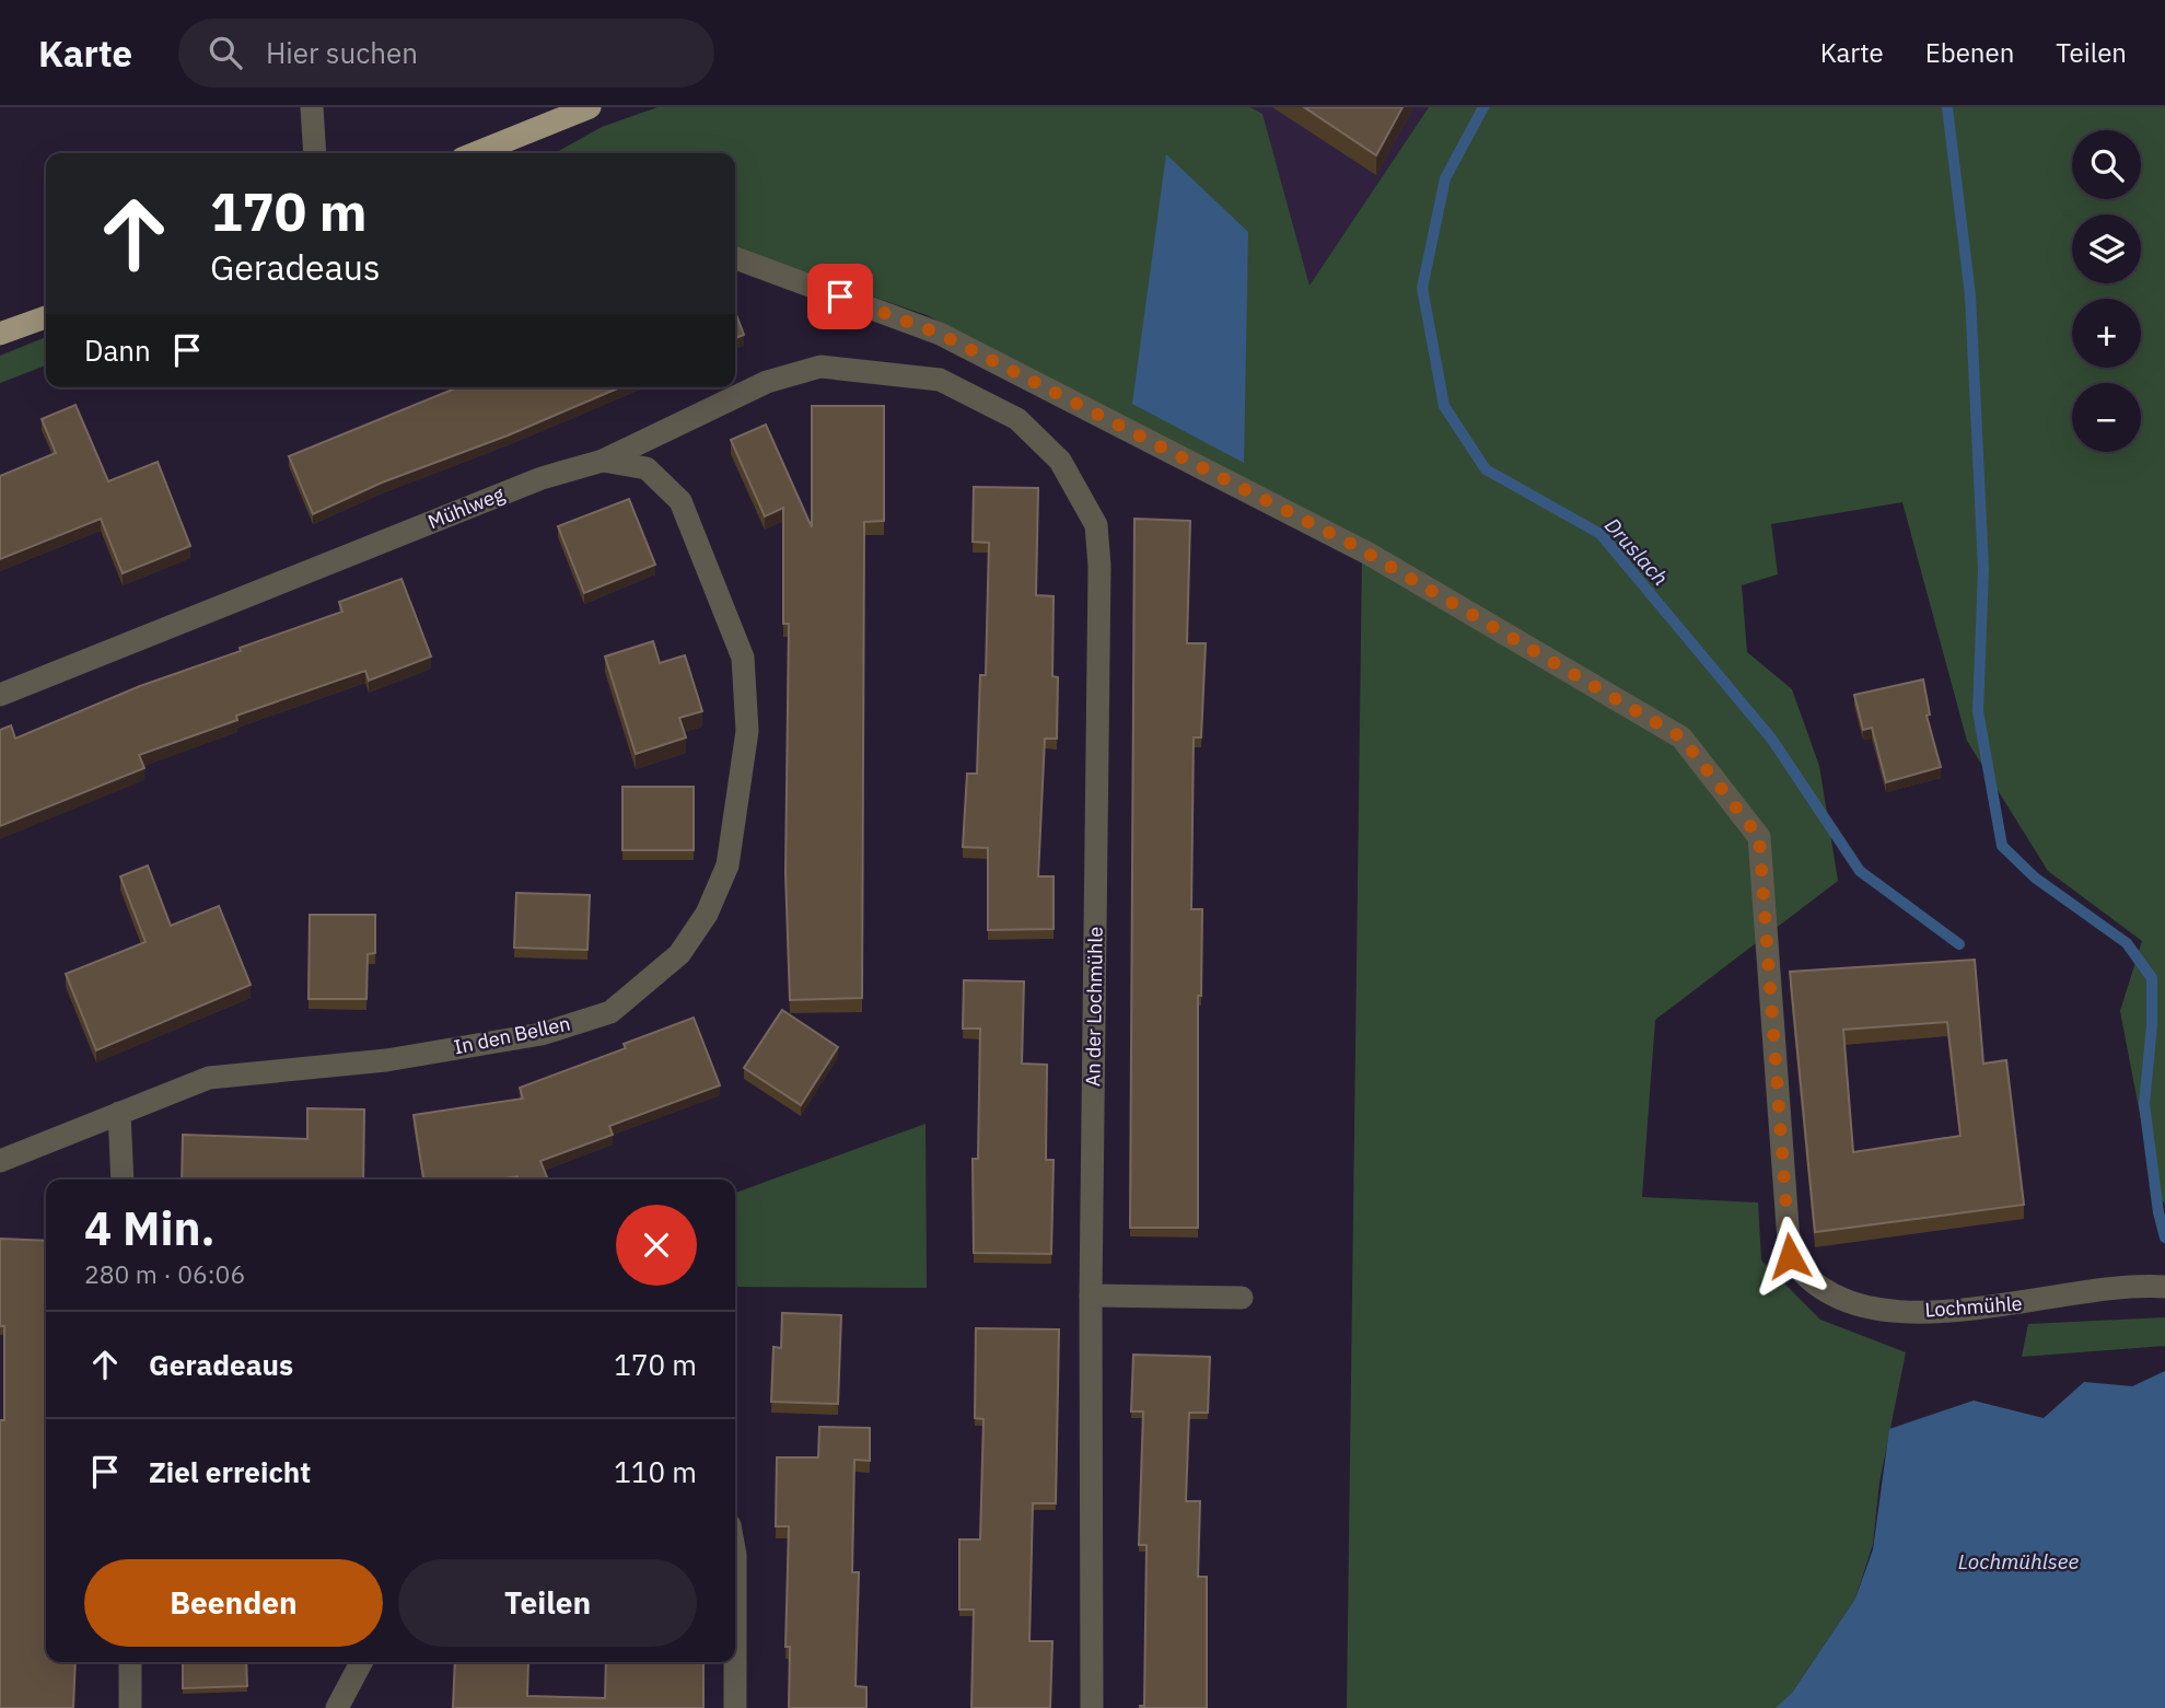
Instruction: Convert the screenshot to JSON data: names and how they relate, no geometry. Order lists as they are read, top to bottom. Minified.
{"streets":{"street":["Mühlweg","An der Lochmühle","In den Bellen","Lochmühle"]},"crossings":[["Mühlweg","An der Lochmühle"],["Mühlweg","In den Bellen"]],"water":["Druslach","Lochmühlsee"],"page":{"header":"Karte","search":"Hier suchen","nav":["Karte","Ebenen","Teilen"],"map_buttons":["+","−"],"turn":["170 m","Geradeaus"],"then":"Dann","heading":["4 Min.","280 m · 06:06"],"list":[{"name":"Geradeaus","value":"170 m"},{"name":"Ziel erreicht","value":"110 m"}],"buttons":["Beenden","Teilen"]}}
